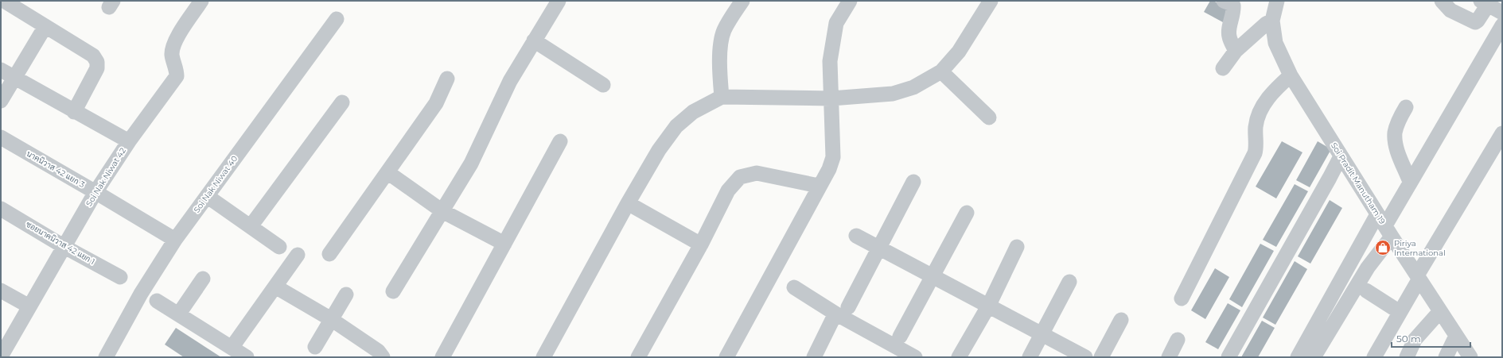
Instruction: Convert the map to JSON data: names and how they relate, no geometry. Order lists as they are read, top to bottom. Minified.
{"streets":{"street":["นาคนิวาส 42 แยก 3","Soi Nak Niwat 42","Soi Pradit Manutham 19","Soi Nak Niwat 40","ซอยนาคนิวาส 42 แยก 1"]},"crossings":[["นาคนิวาส 42 แยก 3","Soi Nak Niwat 42"],["นาคนิวาส 42 แยก 3","Soi Nak Niwat 40"],["Soi Nak Niwat 42","ซอยนาคนิวาส 42 แยก 1"]],"places":{"shop":["Piriya International"]},"scale_bar":"50 m"}
